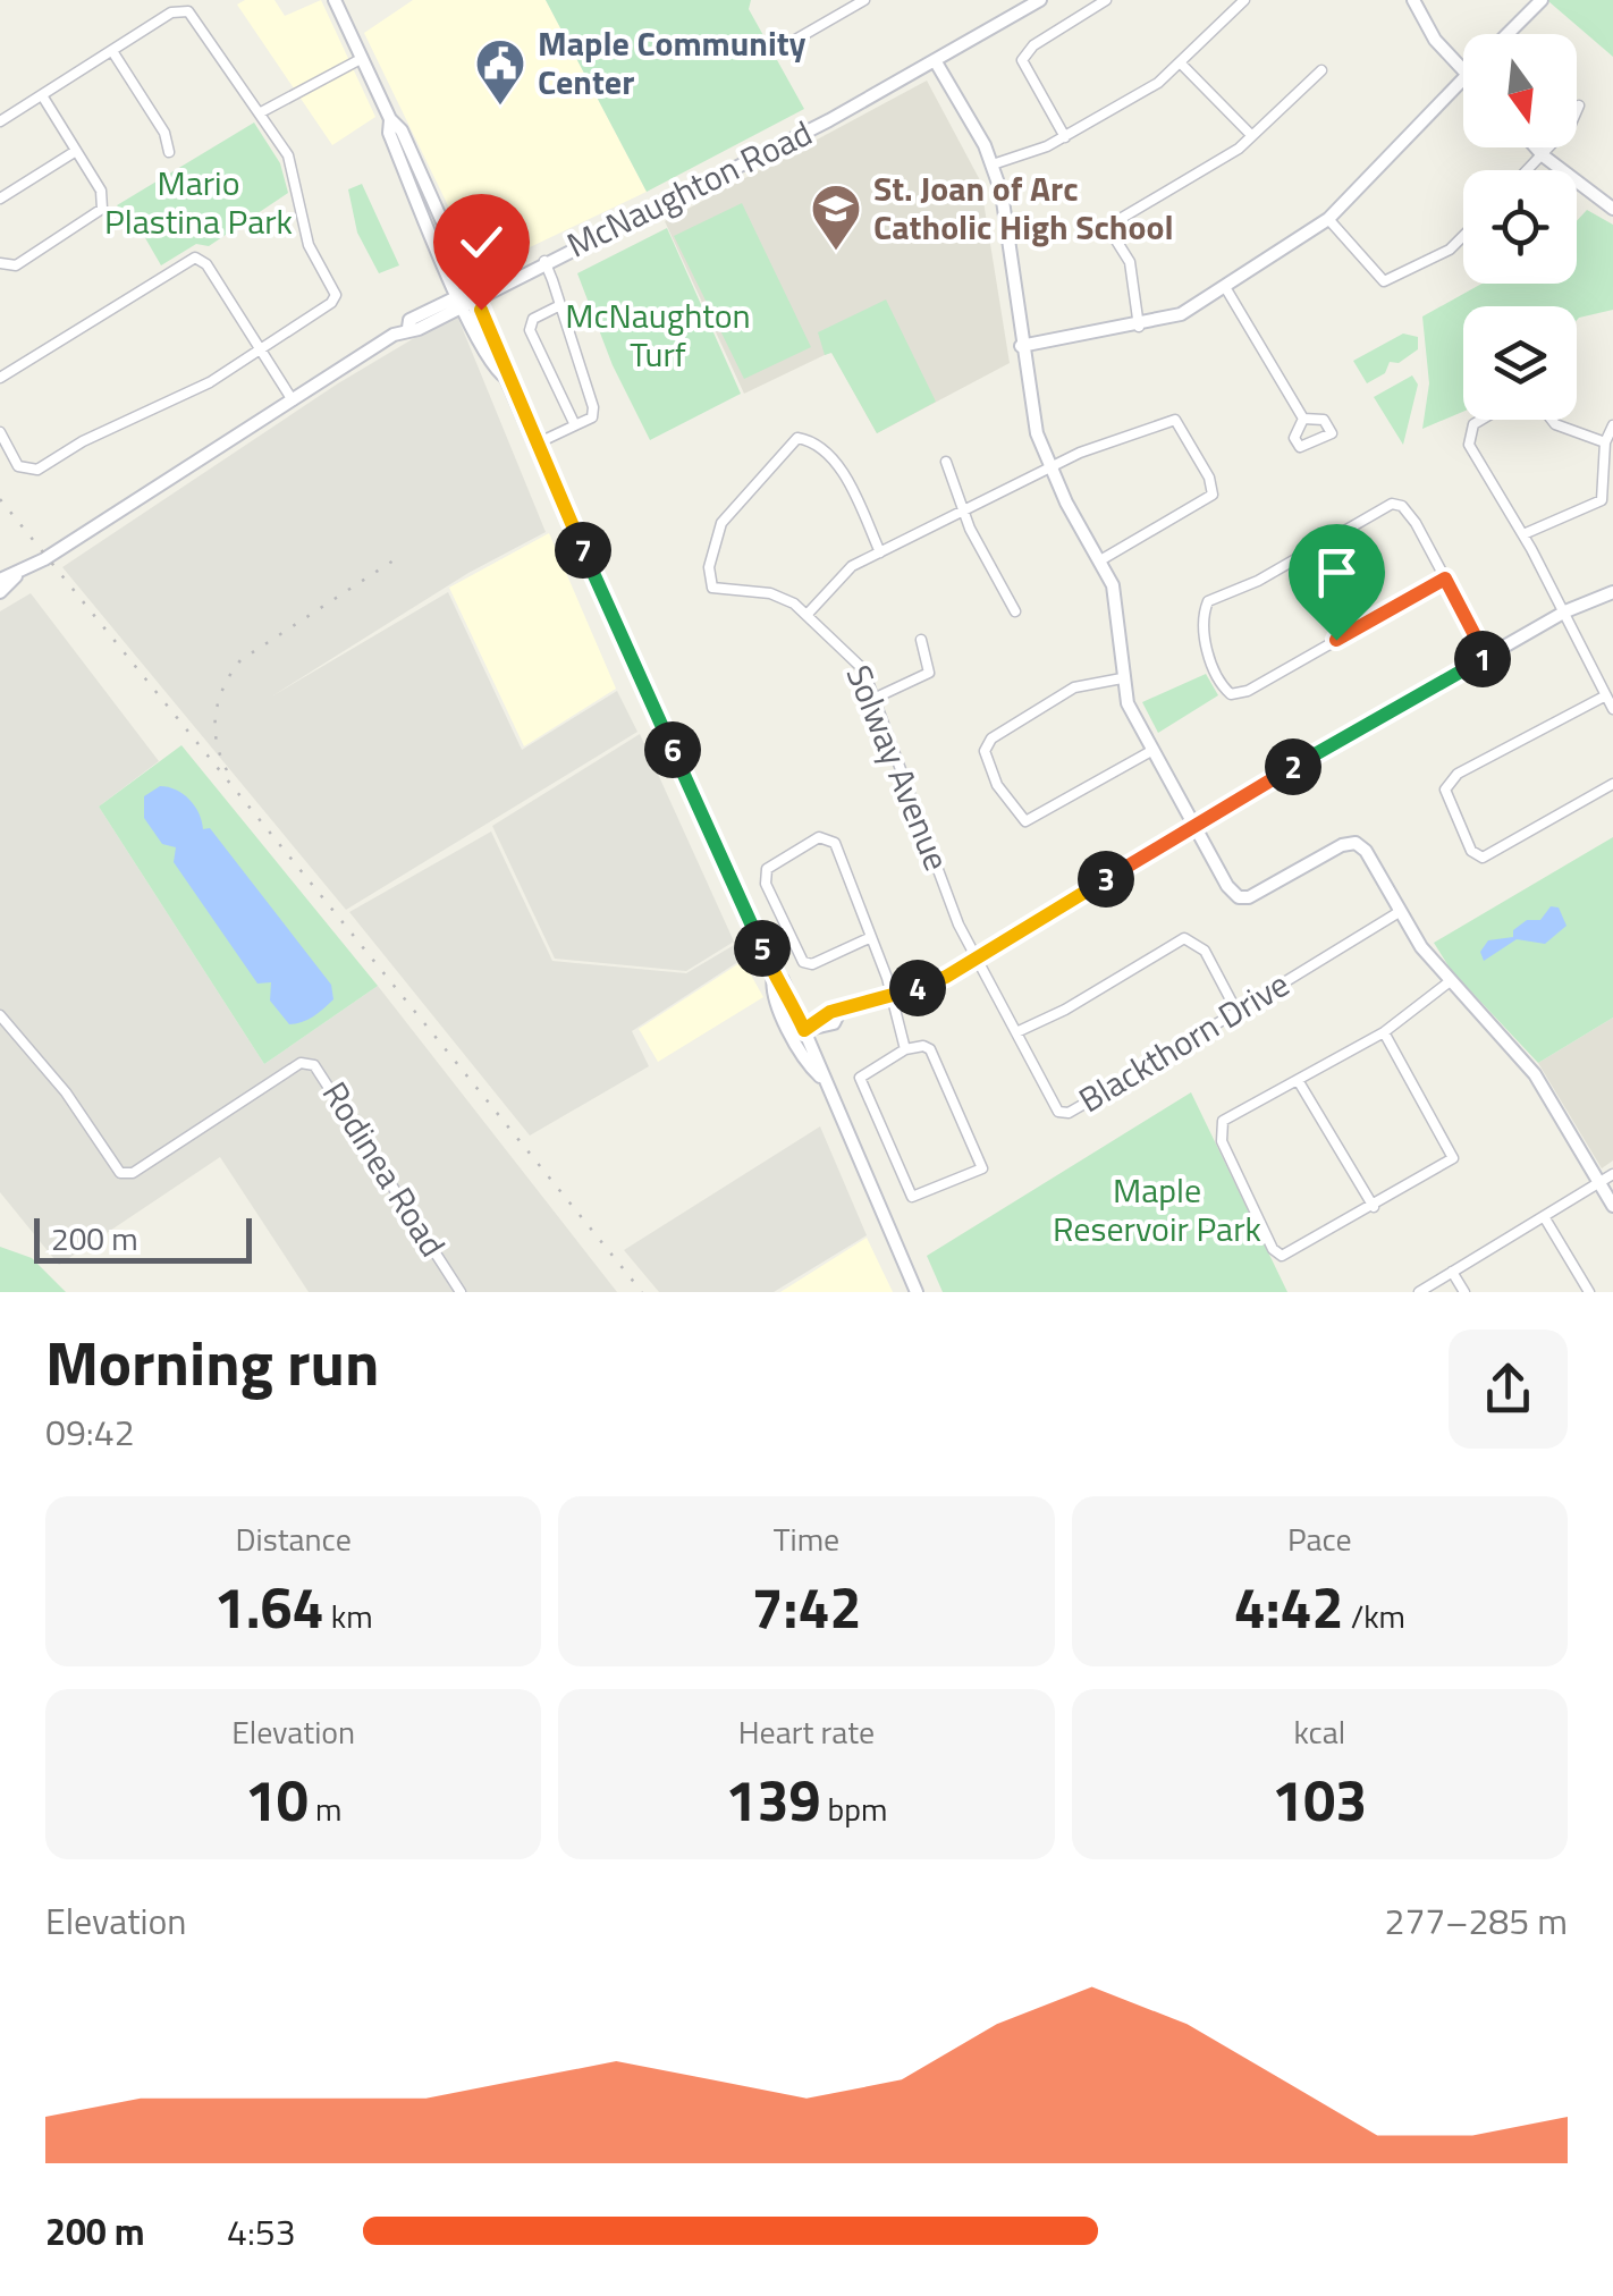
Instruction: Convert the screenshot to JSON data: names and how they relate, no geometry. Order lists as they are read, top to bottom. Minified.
{"streets":{"street":["McNaughton Road","Solway Avenue","Blackthorn Drive","Rodinea Road"]},"crossings":[["Solway Avenue","Blackthorn Drive"]],"parks":["Mario Plastina Park","McNaughton Turf","Maple Reservoir Park"],"places":{"public building":["Maple Community Center"],"school or university":["St. Joan of Arc Catholic High School"]},"scale_bar":"200 m","north":"bottom","page":{"pins":["7","1","6","2","3","5","4"],"scale":"200 m","heading":["Morning run","09:42"],"stats":[["Distance","1.64 km"],["Time","7:42"],["Pace","4:42 /km"],["Elevation","10 m"],["Heart rate","139 bpm"],["kcal","103"]],"chart":["Elevation","277–285 m"],"list":[{"name":"200 m","note":"4:53"}]}}
